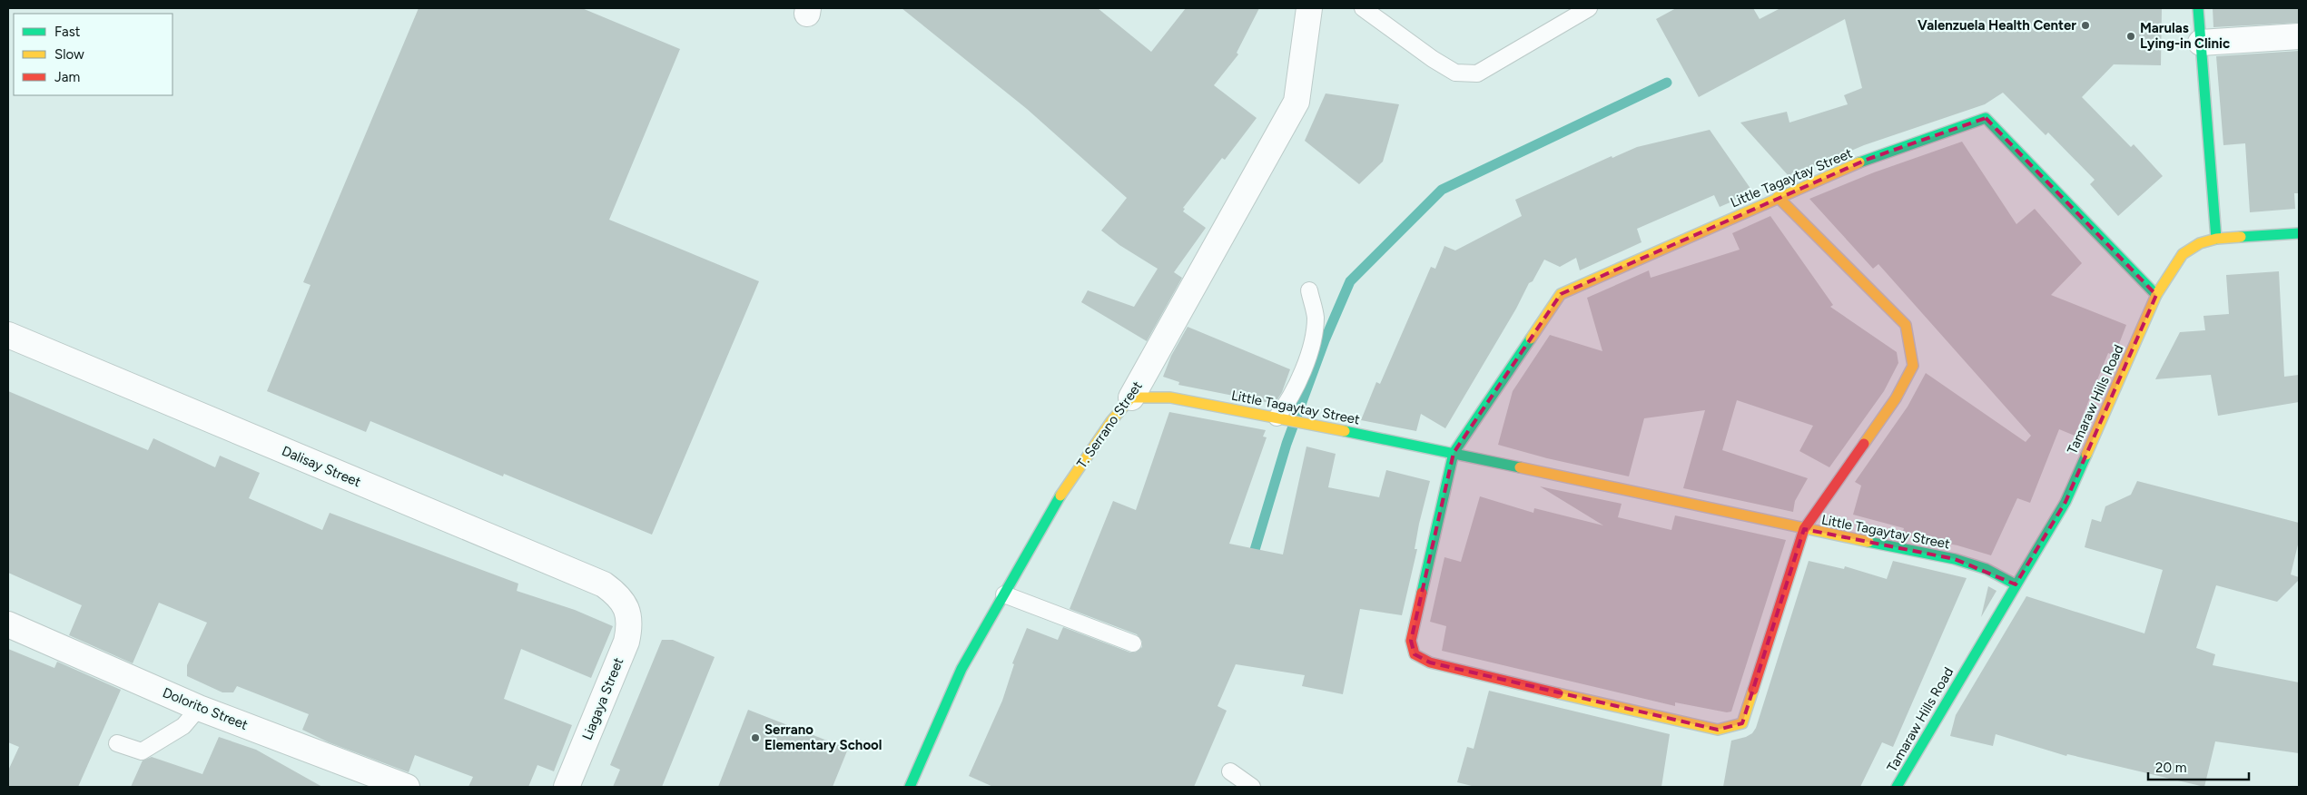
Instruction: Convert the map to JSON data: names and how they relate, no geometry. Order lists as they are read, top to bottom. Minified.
{"streets":{"street":["Little Tagaytay Street","Tamaraw Hills Road","T. Serrano Street","Dalisay Street","Liagaya Street","Dolorito Street"]},"crossings":[["Little Tagaytay Street","Tamaraw Hills Road"],["Little Tagaytay Street","T. Serrano Street"],["Dalisay Street","Liagaya Street"]],"places":["Valenzuela Health Center","Marulas Lying-in Clinic","Serrano Elementary School"],"legend":["Fast","Slow","Jam"],"scale_bar":"20 m"}
